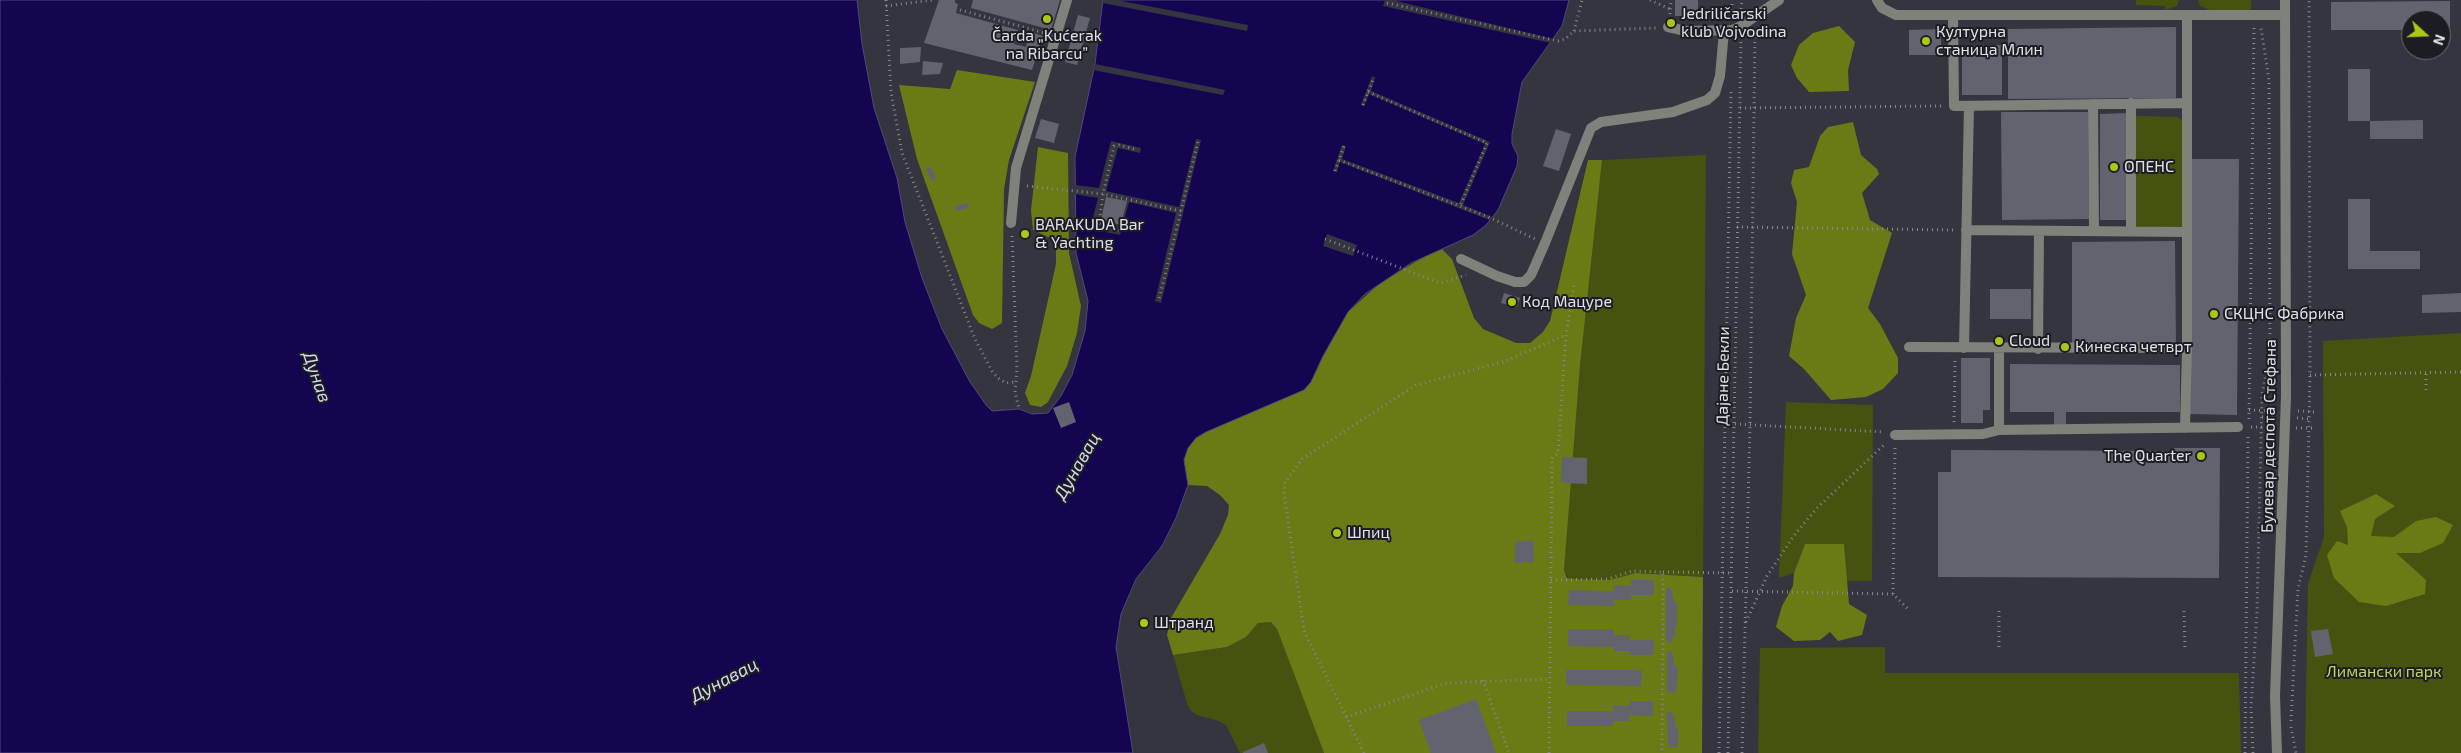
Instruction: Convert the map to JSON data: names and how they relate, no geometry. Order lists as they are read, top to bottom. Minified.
{"streets":{"street":["Булевар деспота Стефана"],"path":["Дајане Бекли"]},"water":["Дунав","Дунавац"],"parks":["Лимански парк"],"places":["Čarda „Kućerak na Ribarcu”","Jedriličarski klub Vojvodina","Културна станица Млин","ОПЕНС","BARAKUDA Bar & Yachting","Код Мацуре","СКЦНС Фабрика","Cloud","Кинеска четврт","The Quarter","Шпиц","Штранд"],"north":"right"}
